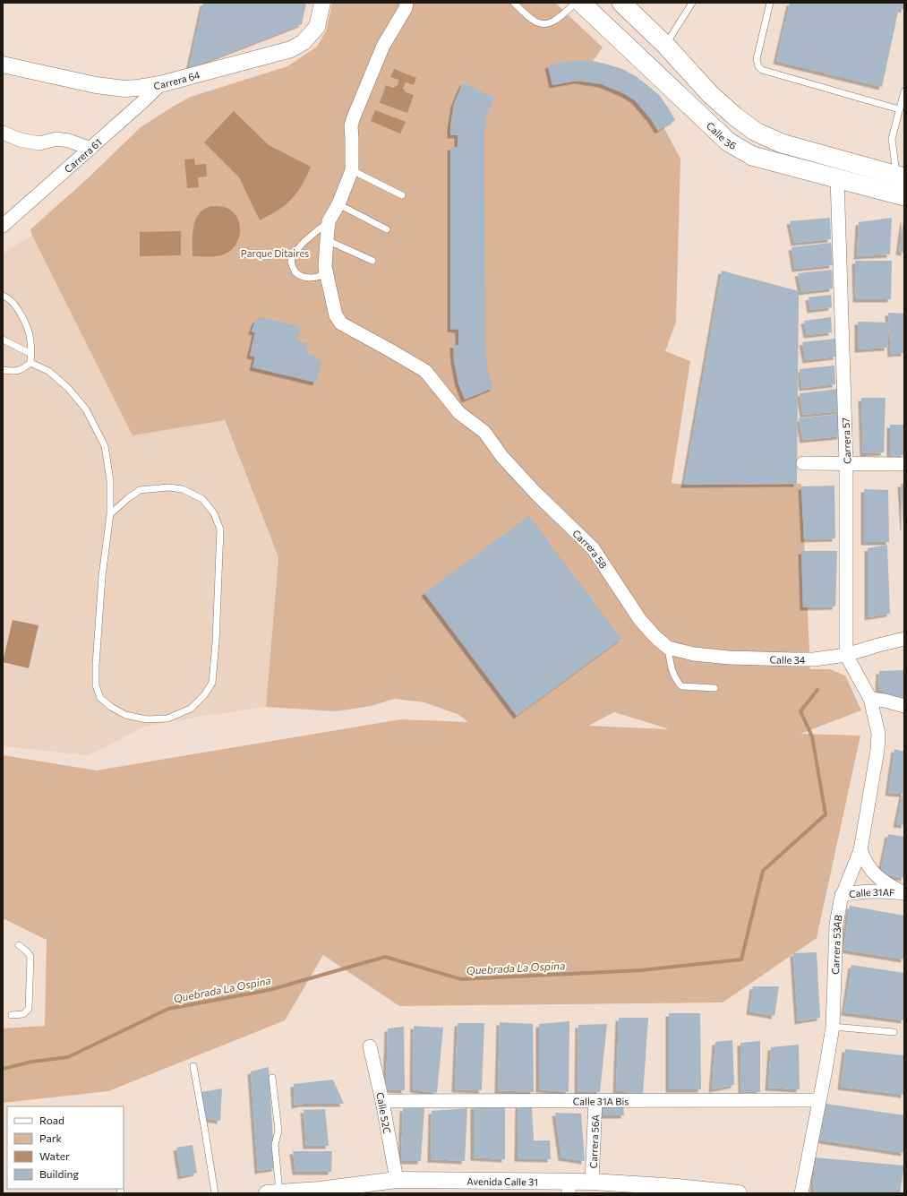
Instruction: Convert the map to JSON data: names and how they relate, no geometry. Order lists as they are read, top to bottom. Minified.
{"streets":{"main road":["Calle 36"],"street":["Carrera 64","Carrera 61","Carrera 57","Carrera 58","Calle 34","Calle 31AF","Carrera 53AB","Calle 31A Bis","Calle 52C","Carrera 56A","Avenida Calle 31"]},"crossings":[["Carrera 64","Carrera 61"],["Calle 36","Carrera 57"],["Carrera 57","Calle 34"],["Carrera 57","Carrera 53AB"],["Carrera 58","Calle 34"],["Calle 31AF","Carrera 53AB"],["Carrera 53AB","Calle 31A Bis"],["Calle 31A Bis","Calle 52C"],["Calle 31A Bis","Carrera 56A"],["Calle 52C","Avenida Calle 31"],["Carrera 56A","Avenida Calle 31"]],"water":["Quebrada La Ospina"],"parks":["Parque Ditaires"],"legend":["Road","Park","Water","Building"]}
